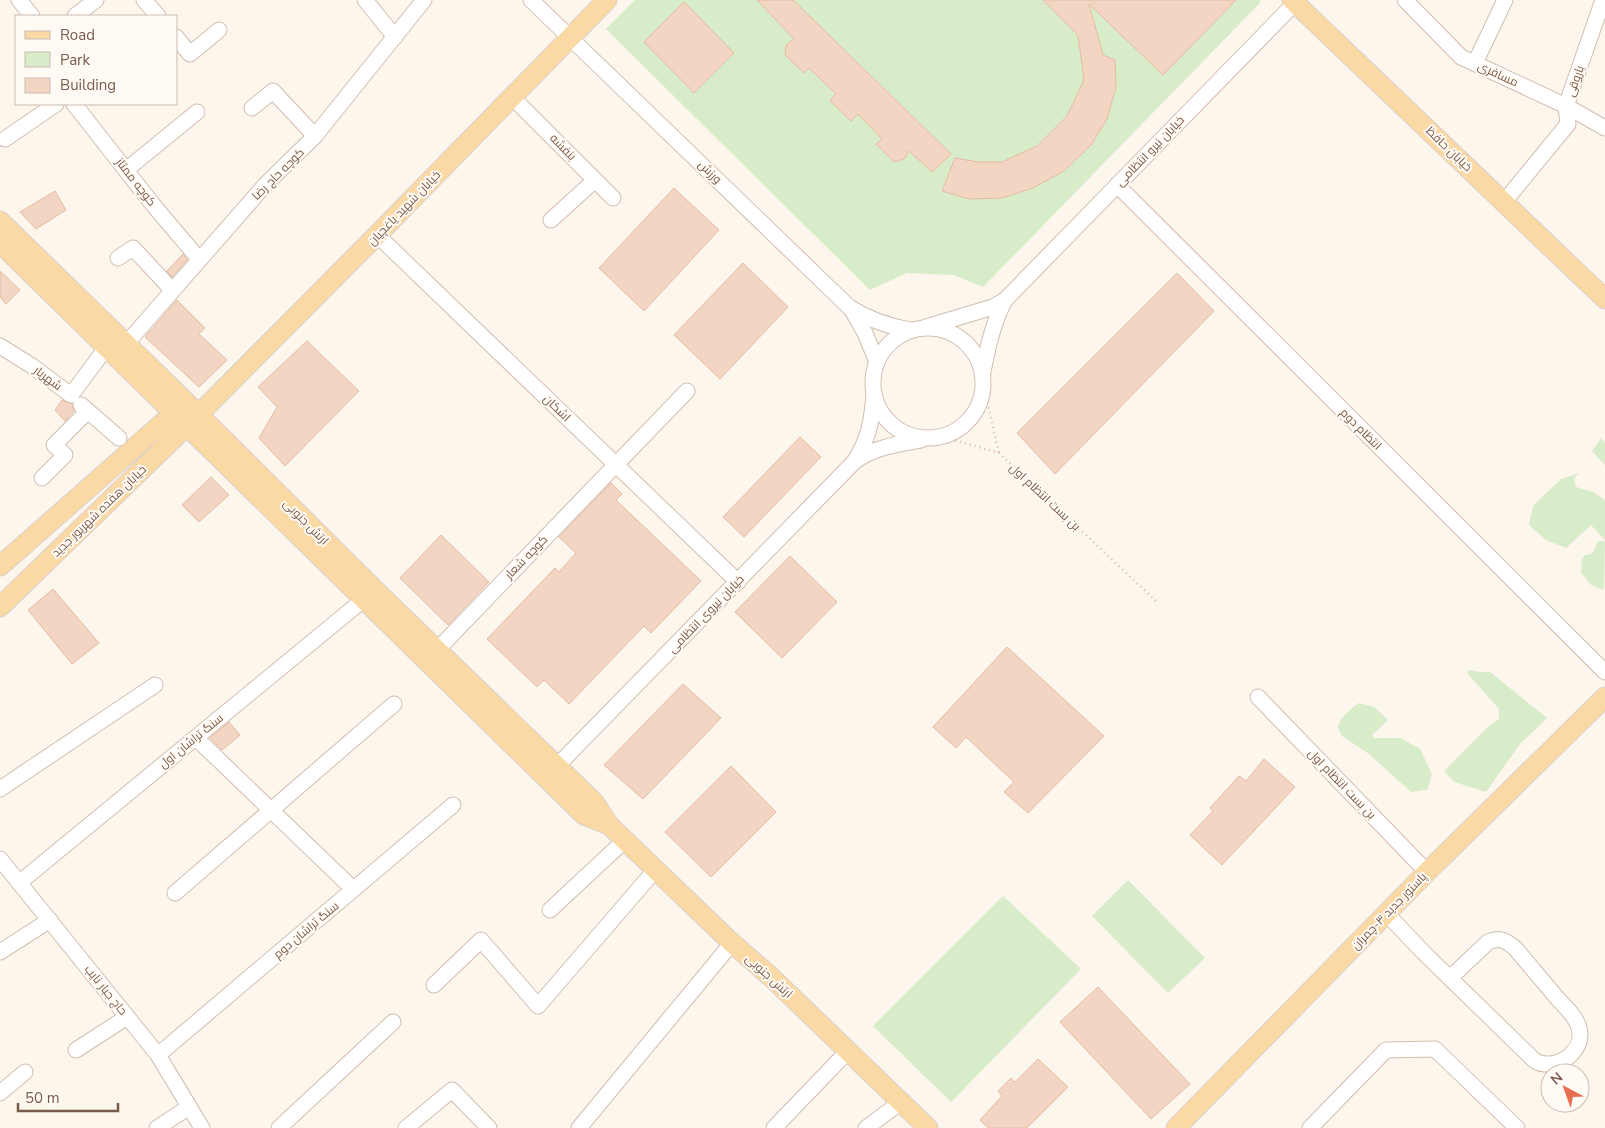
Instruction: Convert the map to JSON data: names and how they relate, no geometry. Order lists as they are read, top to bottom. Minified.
{"streets":{"main road":["خیابان حافظ","خیابان شهید یاغچیان","خیابان هفده شهریور جدید","ارتش جنوبی","پاستور جدید ۳-چمران"],"street":["مسافری","باروقی","بنفشه","خیابان نیرو انتظامی","ورزش","کوچه حاج رضا","کوچه ممتاز","شهریار","اشکان","انتظام دوم","بن بست انتظام اول","کوچه شعار","خیابان نیروی انتظامی","سنگ تراشان اول","سنگ تراشان دوم","حاج جبار نایب"]},"crossings":[["مسافری","باروقی"],["باروقی","خیابان حافظ"],["بنفشه","خیابان شهید یاغچیان"],["خیابان حافظ","خیابان نیرو انتظامی"],["خیابان نیرو انتظامی","ورزش"],["خیابان نیرو انتظامی","انتظام دوم"],["خیابان نیرو انتظامی","خیابان نیروی انتظامی"],["ورزش","خیابان شهید یاغچیان"],["ورزش","خیابان نیروی انتظامی"],["کوچه حاج رضا","کوچه ممتاز"],["کوچه حاج رضا","ارتش جنوبی"],["خیابان شهید یاغچیان","اشکان"],["خیابان شهید یاغچیان","خیابان هفده شهریور جدید"],["خیابان شهید یاغچیان","ارتش جنوبی"],["شهریار","ارتش جنوبی"],["اشکان","کوچه شعار"],["اشکان","خیابان نیروی انتظامی"],["بن بست انتظام اول","پاستور جدید ۳-چمران"],["خیابان هفده شهریور جدید","ارتش جنوبی"],["ارتش جنوبی","کوچه شعار"],["ارتش جنوبی","خیابان نیروی انتظامی"],["ارتش جنوبی","سنگ تراشان اول"],["سنگ تراشان اول","حاج جبار نایب"],["سنگ تراشان دوم","حاج جبار نایب"]],"legend":["Road","Park","Building"],"scale_bar":"50 m","north":"top left"}
